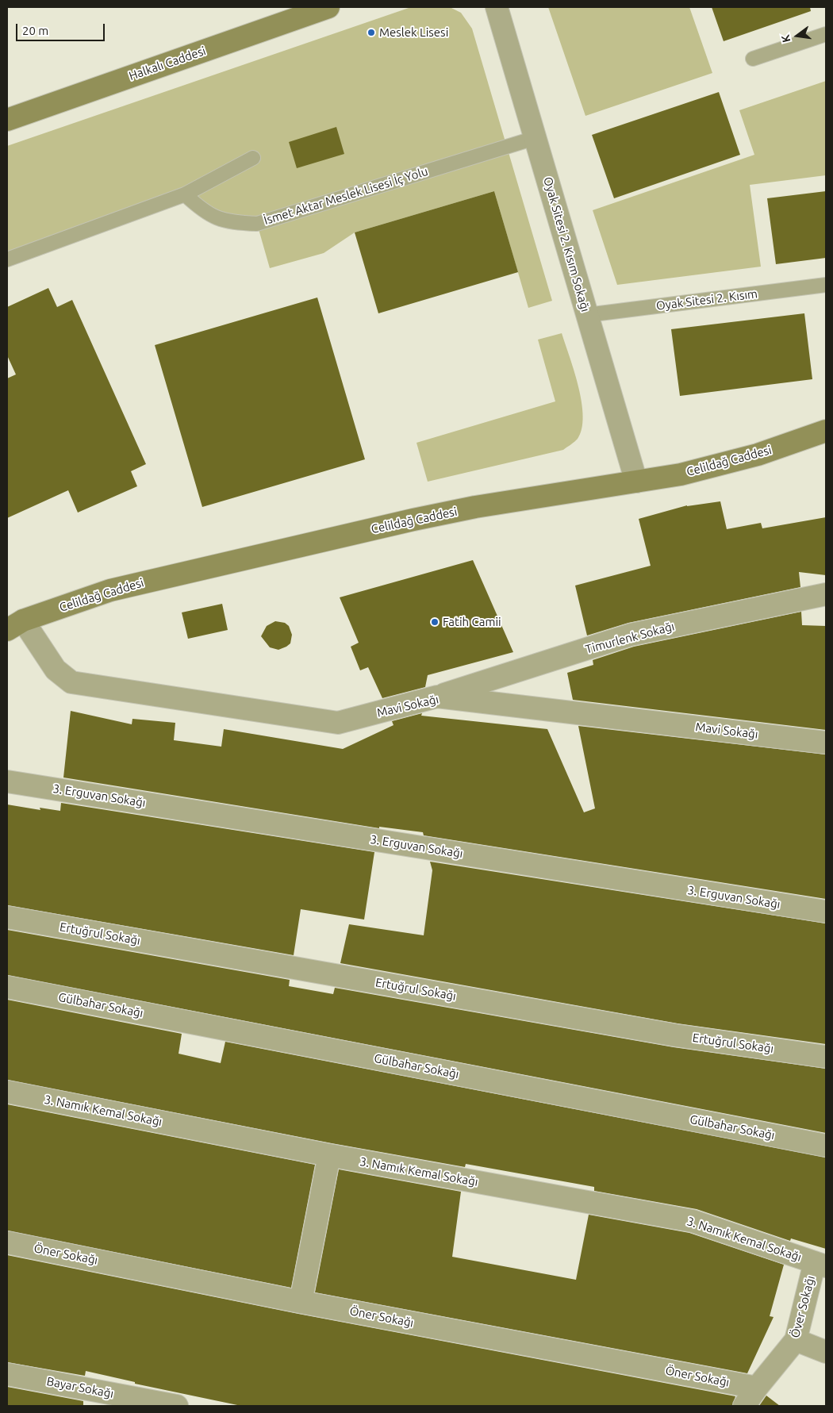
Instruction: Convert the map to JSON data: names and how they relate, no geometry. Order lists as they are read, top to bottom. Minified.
{"streets":{"street":["Halkalı Caddesi","Oyak Sitesi 2. Kısım Sokağı","Celildağ Caddesi","Timurlenk Sokağı","Mavi Sokağı","3. Erguvan Sokağı","Ertuğrul Sokağı","Gülbahar Sokağı","3. Namık Kemal Sokağı","Öner Sokağı","Över Sokağı","Bayar Sokağı"],"lane":["İsmet Aktar Meslek Lisesi İç Yolu","Oyak Sitesi 2. Kısım"]},"crossings":[["İsmet Aktar Meslek Lisesi İç Yolu","Oyak Sitesi 2. Kısım Sokağı"],["Oyak Sitesi 2. Kısım Sokağı","Oyak Sitesi 2. Kısım"],["Oyak Sitesi 2. Kısım Sokağı","Celildağ Caddesi"],["Celildağ Caddesi","Mavi Sokağı"],["Timurlenk Sokağı","Mavi Sokağı"],["3. Namık Kemal Sokağı","Över Sokağı"],["Öner Sokağı","Över Sokağı"]],"places":["Meslek Lisesi","Fatih Camii"],"scale_bar":"20 m","north":"left"}
